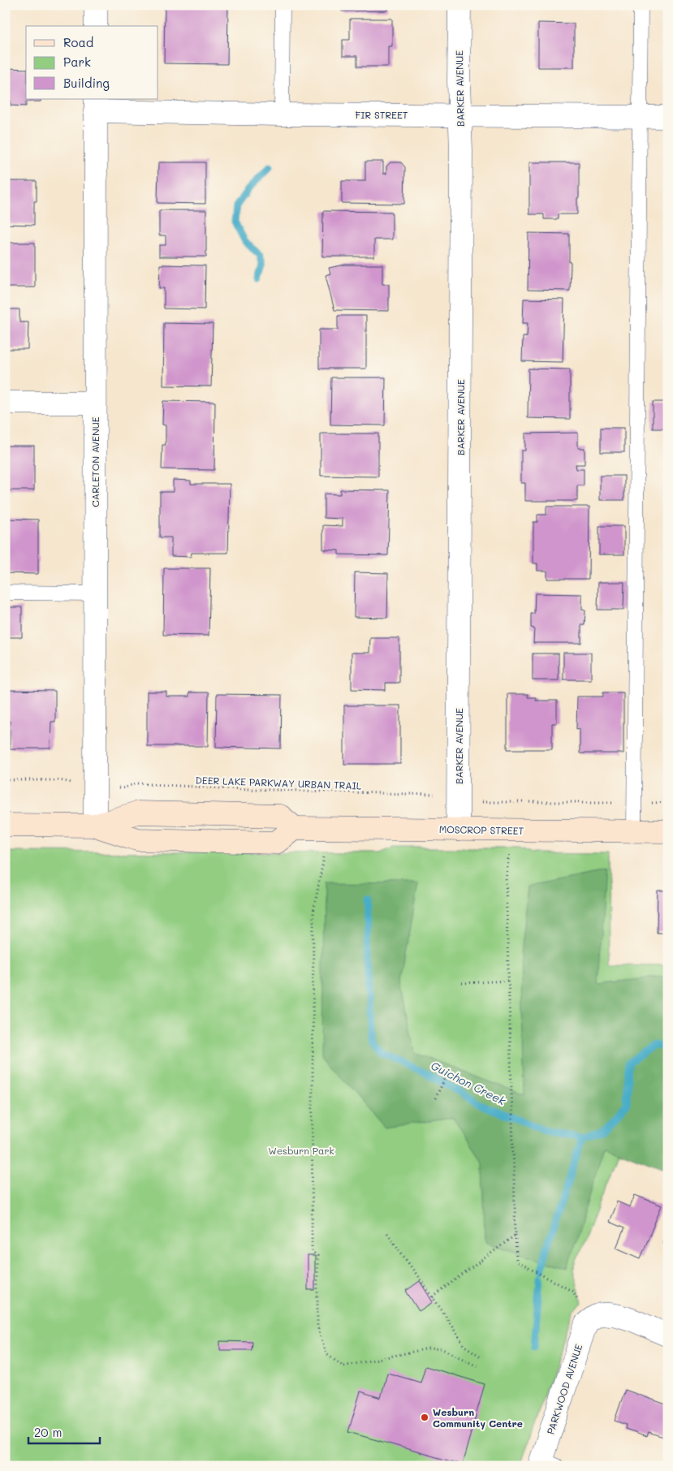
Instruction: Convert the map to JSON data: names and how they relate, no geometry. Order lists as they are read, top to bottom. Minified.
{"streets":{"street":["BARKER AVENUE","FIR STREET","CARLETON AVENUE","MOSCROP STREET","PARKWOOD AVENUE"],"path":["DEER LAKE PARKWAY URBAN TRAIL"]},"crossings":[["BARKER AVENUE","FIR STREET"],["BARKER AVENUE","MOSCROP STREET"],["FIR STREET","CARLETON AVENUE"],["CARLETON AVENUE","MOSCROP STREET"]],"water":["Guichon Creek"],"parks":["Wesburn Park"],"places":["Wesburn Community Centre"],"legend":["Road","Park","Building"],"scale_bar":"20 m"}
